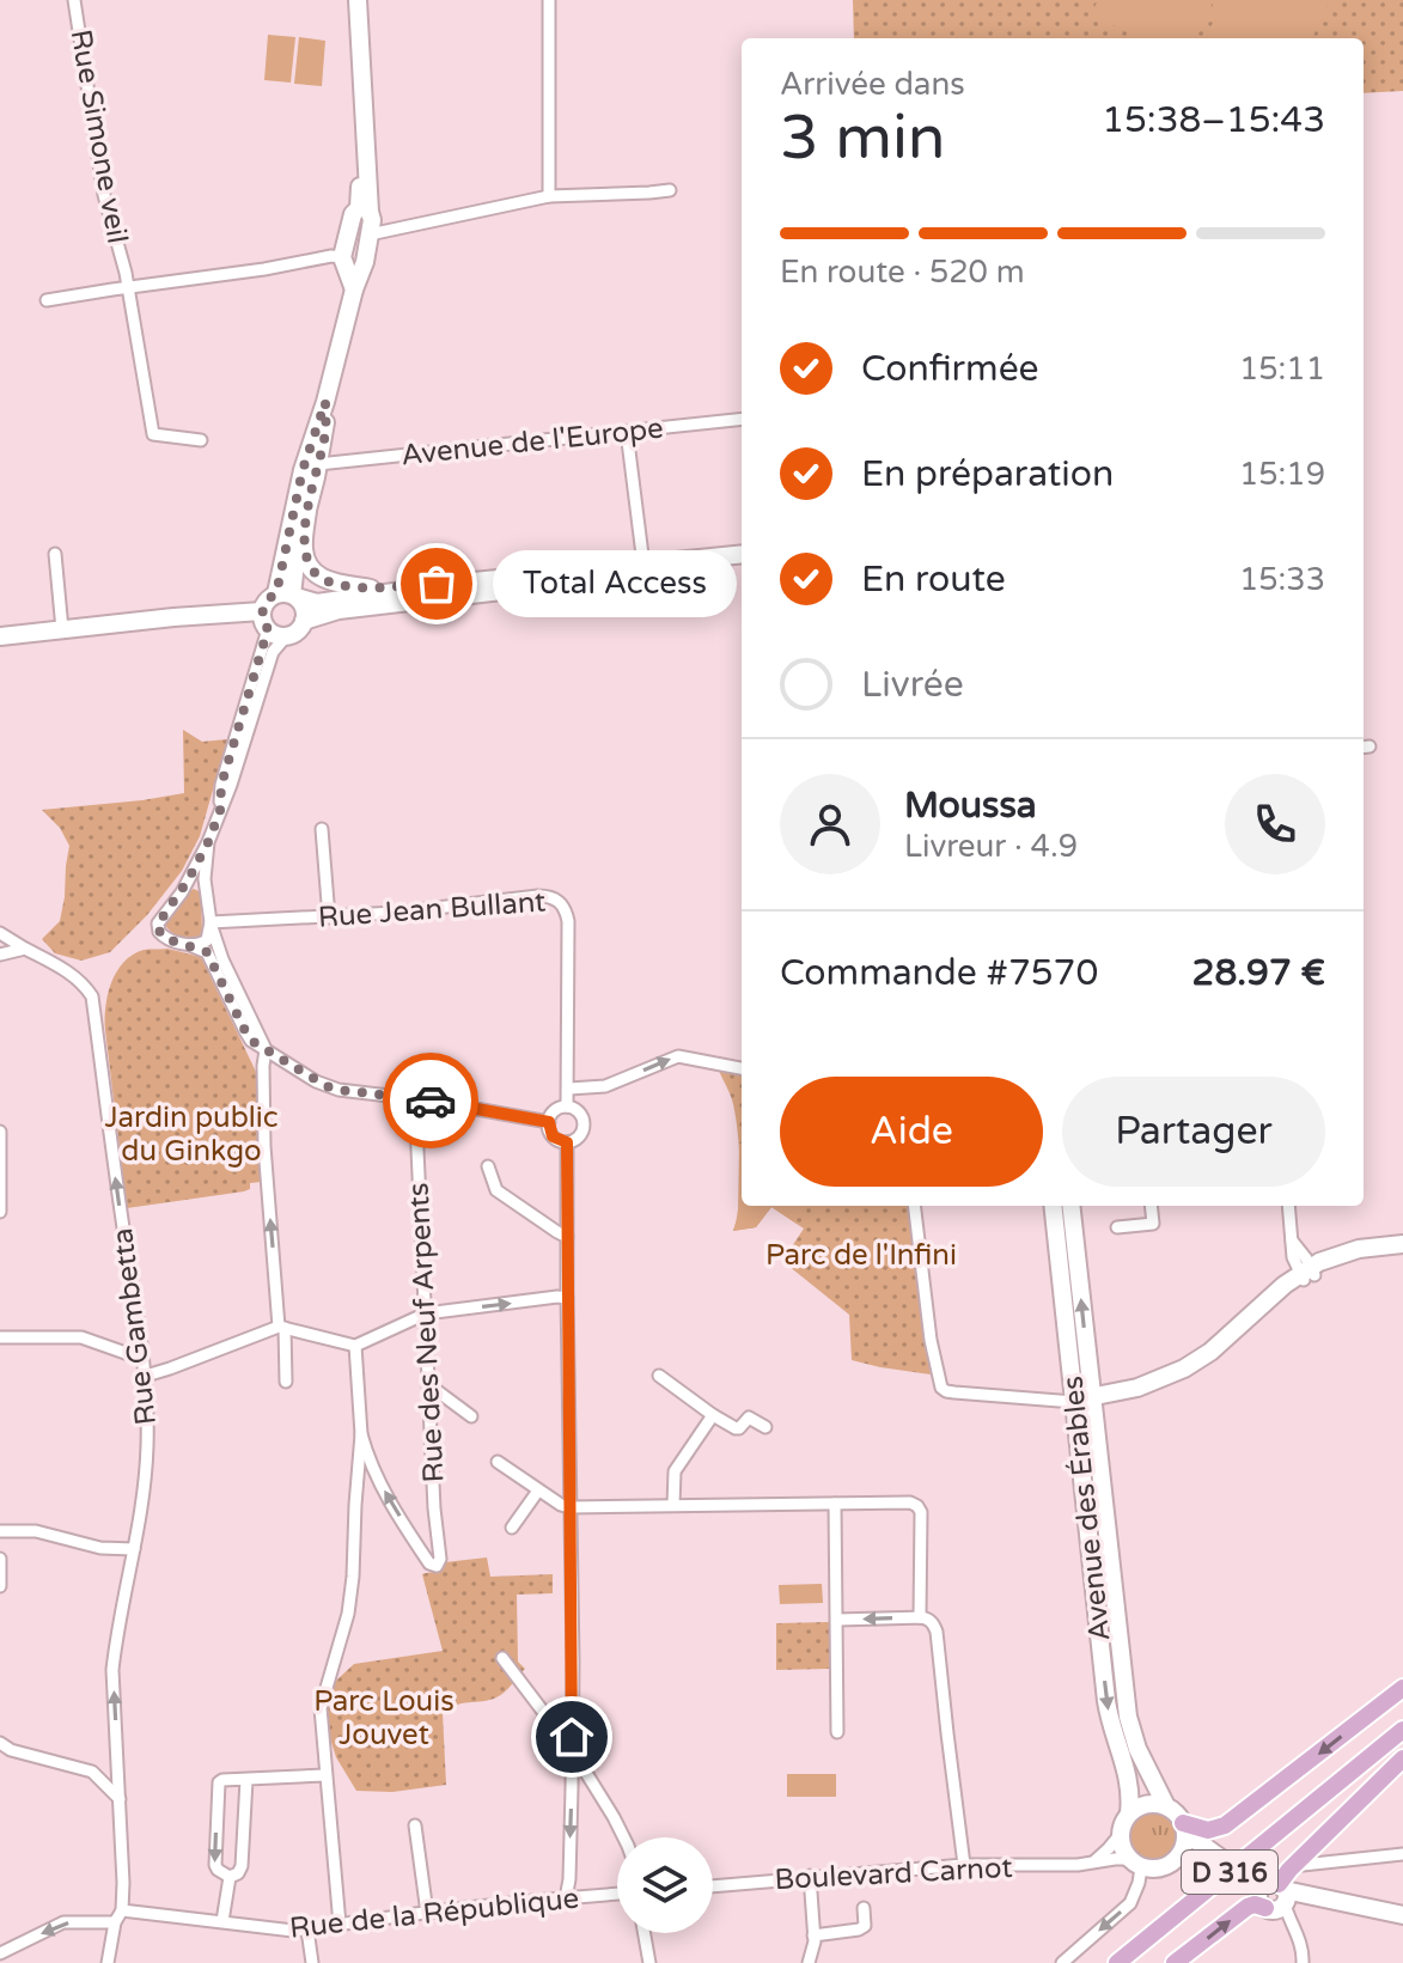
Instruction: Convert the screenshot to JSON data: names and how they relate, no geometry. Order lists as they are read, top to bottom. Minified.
{"streets":{"main road":["Avenue des Érables","D 316"],"street":["Rue Simone veil","Avenue de l'Europe","Rue Jean Bullant","Rue Gambetta","Rue des Neuf Arpents","Boulevard Carnot","Rue de la République"]},"crossings":[["Rue Gambetta","Rue de la République"],["Avenue des Érables","Boulevard Carnot"]],"one_way":["Rue Gambetta"],"parks":["Jardin public du Ginkgo","Parc de l'Infini","Parc Louis Jouvet"],"places":["Total Access"],"page":{"heading":["3 min","Arrivée dans","15:38–15:43"],"panel":["Moussa","Livreur · 4.9","Commande #7570","28.97 €"],"bar":"En route · 520 m","list":[["Confirmée","15:11"],["En préparation","15:19"],["En route","15:33"],"Livrée"],"bubble":"Total Access","buttons":["Aide","Partager"]}}
